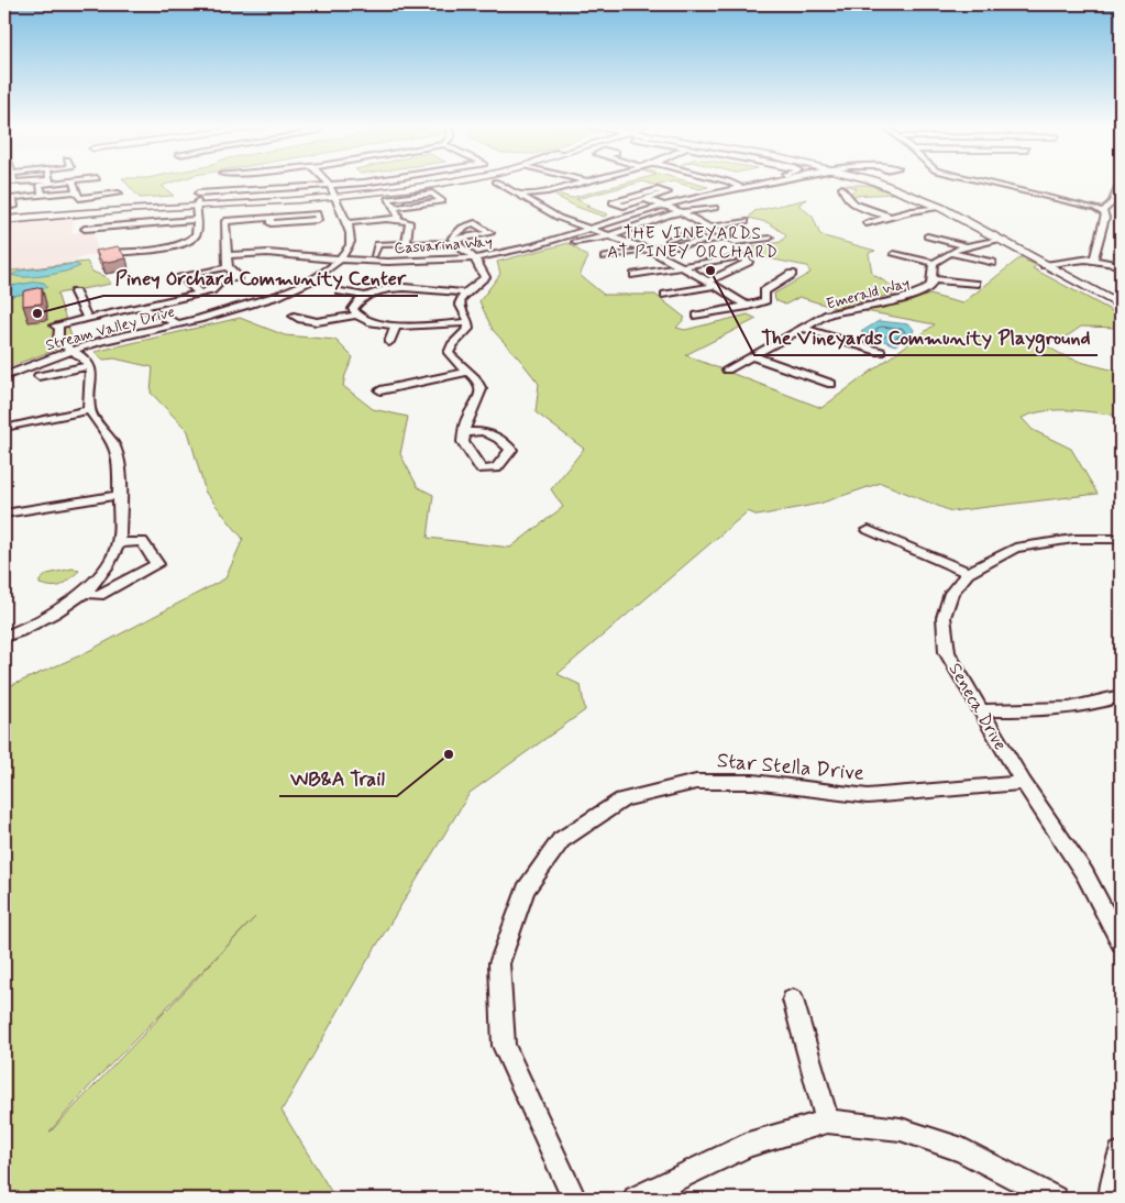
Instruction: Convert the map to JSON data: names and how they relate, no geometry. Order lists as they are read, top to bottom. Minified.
{"streets":{"street":["Casuarina Way","Emerald Way","Stream Valley Drive","Seneca Drive","Star Stella Drive"]},"crossings":[["Casuarina Way","Stream Valley Drive"],["Seneca Drive","Star Stella Drive"]],"districts":["THE VINEYARDS AT PINEY ORCHARD"],"places":["The Vineyards Community Playground","Piney Orchard Community Center","WB&A Trail"]}
